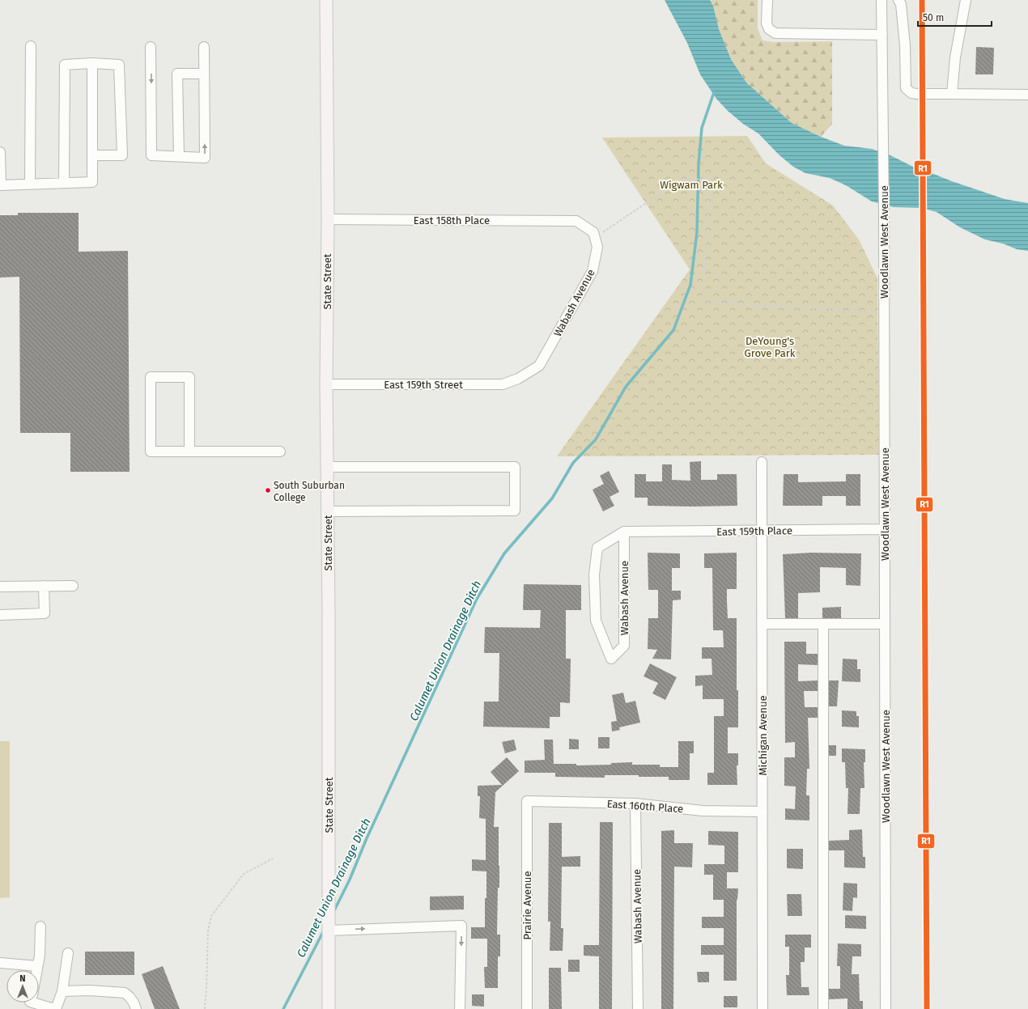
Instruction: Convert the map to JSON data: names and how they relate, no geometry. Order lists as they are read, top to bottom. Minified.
{"streets":{"main road":["State Street"],"street":["East 158th Place","Woodlawn West Avenue","Wabash Avenue","East 159th Street","East 159th Place","Michigan Avenue","East 160th Place","Prairie Avenue"]},"crossings":[["East 158th Place","State Street"],["East 158th Place","Wabash Avenue"],["Woodlawn West Avenue","East 159th Place"],["State Street","East 159th Street"],["Wabash Avenue","East 159th Street"],["Wabash Avenue","East 159th Place"],["Wabash Avenue","East 160th Place"],["East 159th Place","Michigan Avenue"],["Michigan Avenue","East 160th Place"],["East 160th Place","Prairie Avenue"]],"water":["Calumet Union Drainage Ditch"],"parks":["Wigwam Park","DeYoung's Grove Park"],"places":["South Suburban College"],"lines":["transit line R1"],"scale_bar":"50 m","north":"top"}
